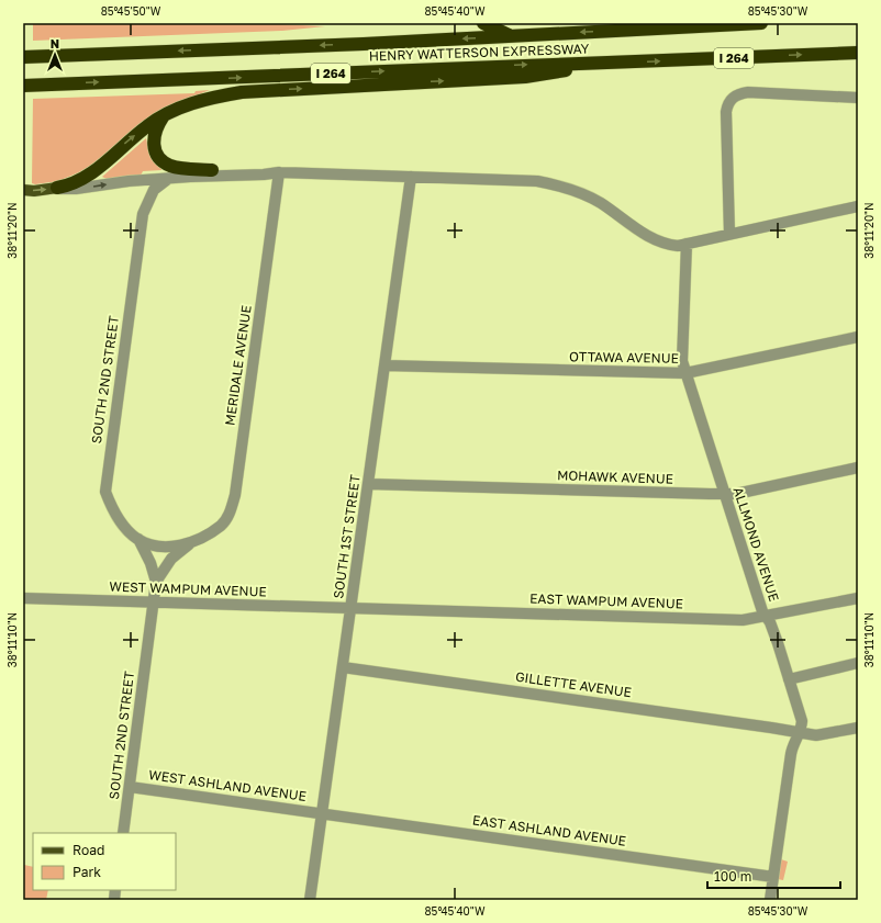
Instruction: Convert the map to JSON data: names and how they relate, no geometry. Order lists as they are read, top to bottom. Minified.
{"streets":{"highway":["HENRY WATTERSON EXPRESSWAY","I 264"],"street":["OTTAWA AVENUE","MERIDALE AVENUE","SOUTH 2ND STREET","MOHAWK AVENUE","SOUTH 1ST STREET","ALLMOND AVENUE","WEST WAMPUM AVENUE","EAST WAMPUM AVENUE","GILLETTE AVENUE","WEST ASHLAND AVENUE","EAST ASHLAND AVENUE"]},"crossings":[["OTTAWA AVENUE","SOUTH 1ST STREET"],["OTTAWA AVENUE","ALLMOND AVENUE"],["MERIDALE AVENUE","SOUTH 2ND STREET"],["SOUTH 2ND STREET","WEST WAMPUM AVENUE"],["SOUTH 2ND STREET","WEST ASHLAND AVENUE"],["MOHAWK AVENUE","SOUTH 1ST STREET"],["MOHAWK AVENUE","ALLMOND AVENUE"],["SOUTH 1ST STREET","WEST WAMPUM AVENUE"],["SOUTH 1ST STREET","EAST WAMPUM AVENUE"],["SOUTH 1ST STREET","GILLETTE AVENUE"],["SOUTH 1ST STREET","WEST ASHLAND AVENUE"],["SOUTH 1ST STREET","EAST ASHLAND AVENUE"],["ALLMOND AVENUE","EAST WAMPUM AVENUE"],["ALLMOND AVENUE","GILLETTE AVENUE"],["ALLMOND AVENUE","EAST ASHLAND AVENUE"],["WEST WAMPUM AVENUE","EAST WAMPUM AVENUE"],["WEST ASHLAND AVENUE","EAST ASHLAND AVENUE"]],"legend":["Road","Park"],"scale_bar":"100 m","north":"top","coordinates":["85°45'50\"W","85°45'40\"W","85°45'30\"W","38°11'20\"N","38°11'10\"N"]}
